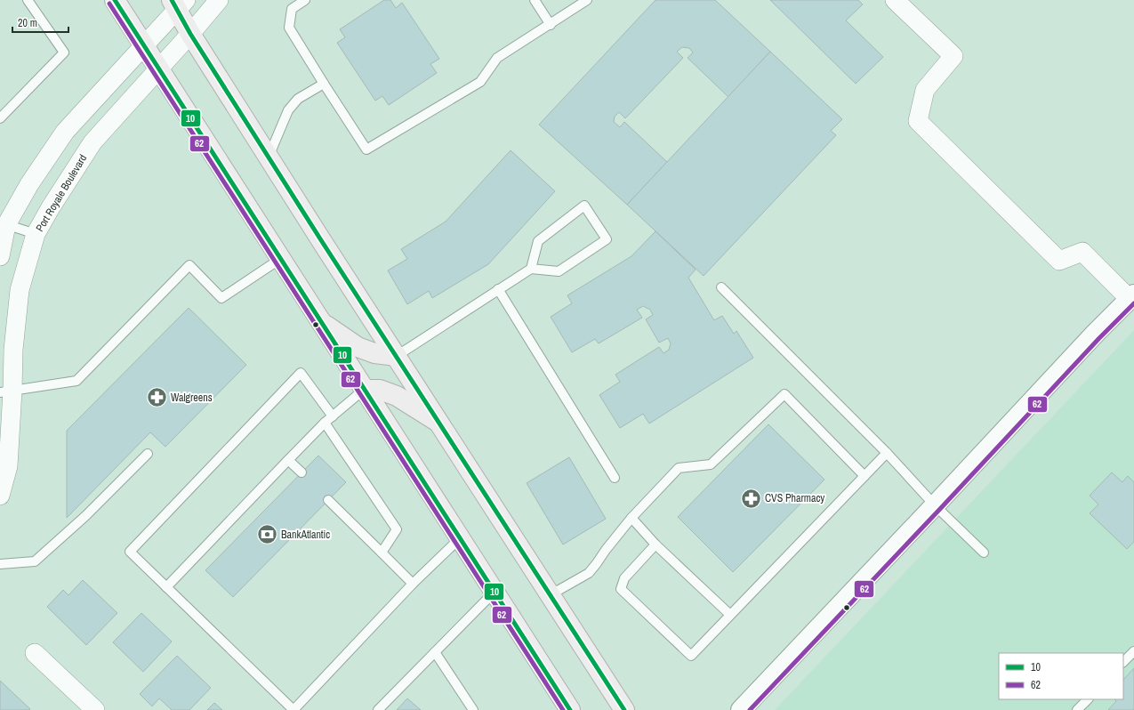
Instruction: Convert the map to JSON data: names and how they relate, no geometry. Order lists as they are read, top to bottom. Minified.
{"streets":{"street":["Port Royale Boulevard"]},"places":{"pharmacy":["Walgreens","CVS Pharmacy"],"bank":["BankAtlantic"]},"lines":["transit line 10","transit line 62"],"legend":["10","62"],"scale_bar":"20 m"}
